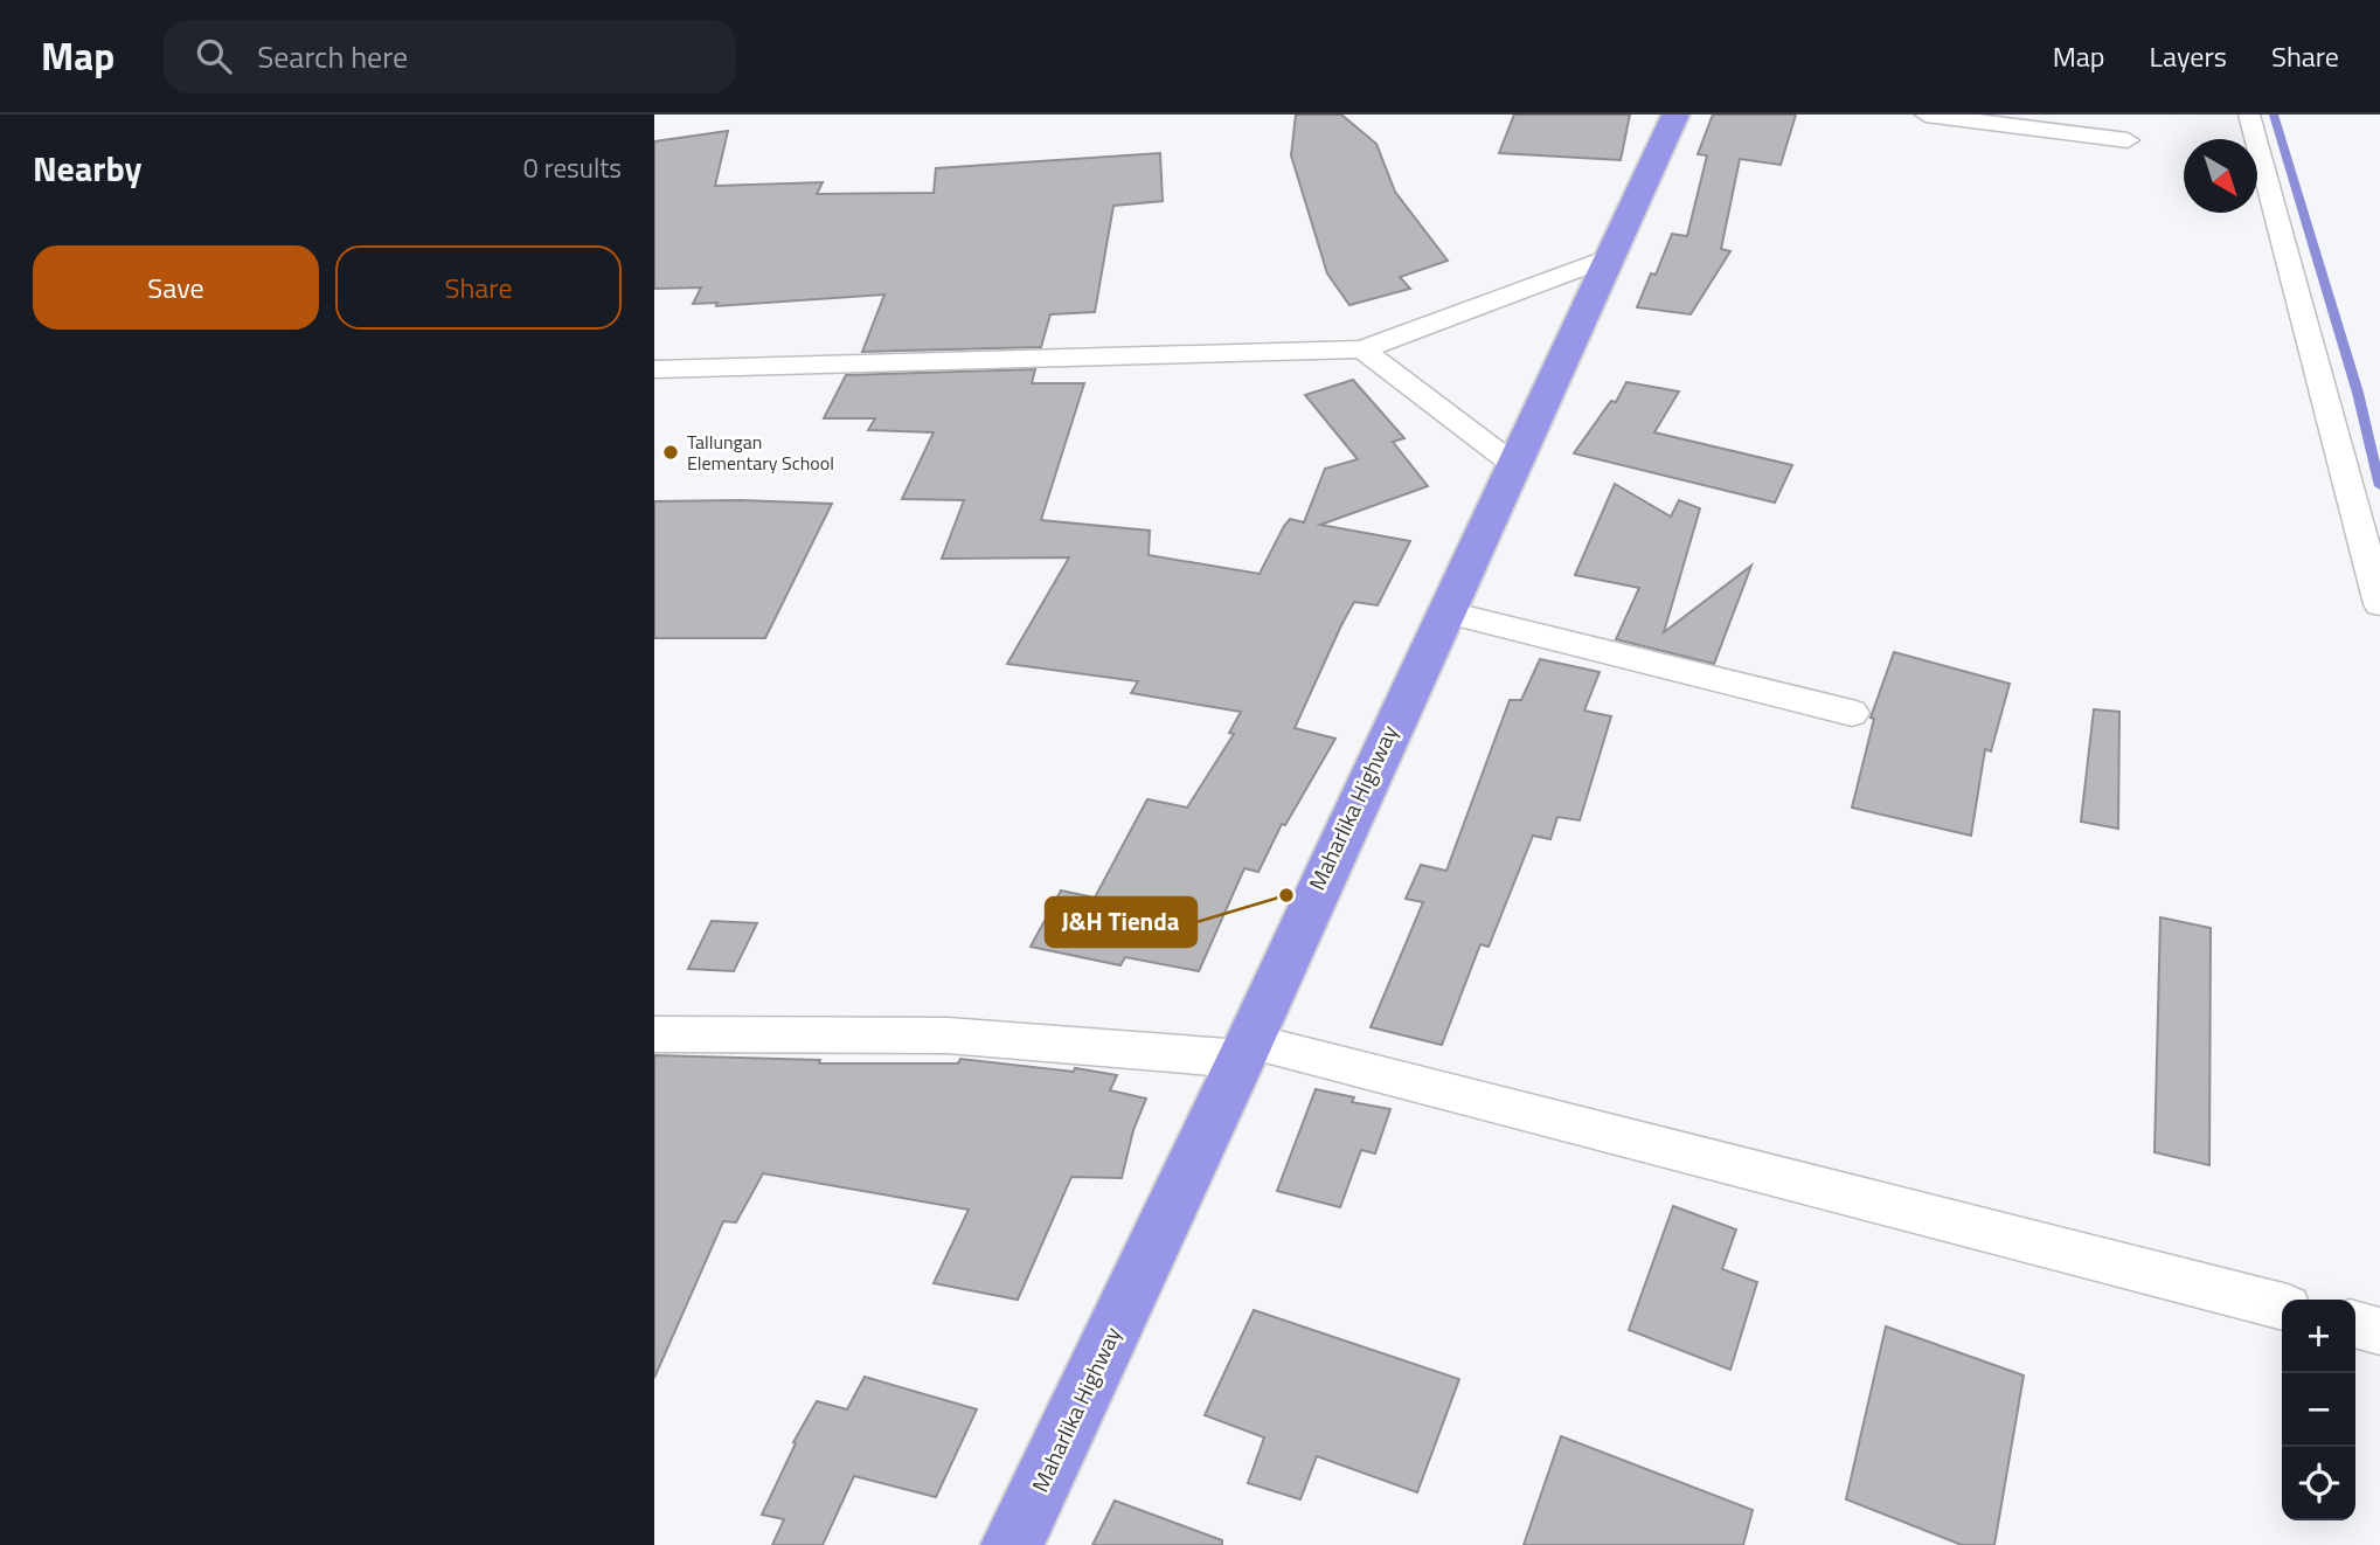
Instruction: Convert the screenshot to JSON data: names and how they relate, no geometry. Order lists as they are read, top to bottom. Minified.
{"streets":{"highway":["Maharlika Highway"]},"places":["Tallungan Elementary School","J&H Tienda"],"north":"bottom right","page":{"header":"Map","search":"Search here","nav":["Map","Layers","Share"],"heading":["Nearby","0 results"],"buttons":["Save","Share"],"map_buttons":["+","−"]}}
